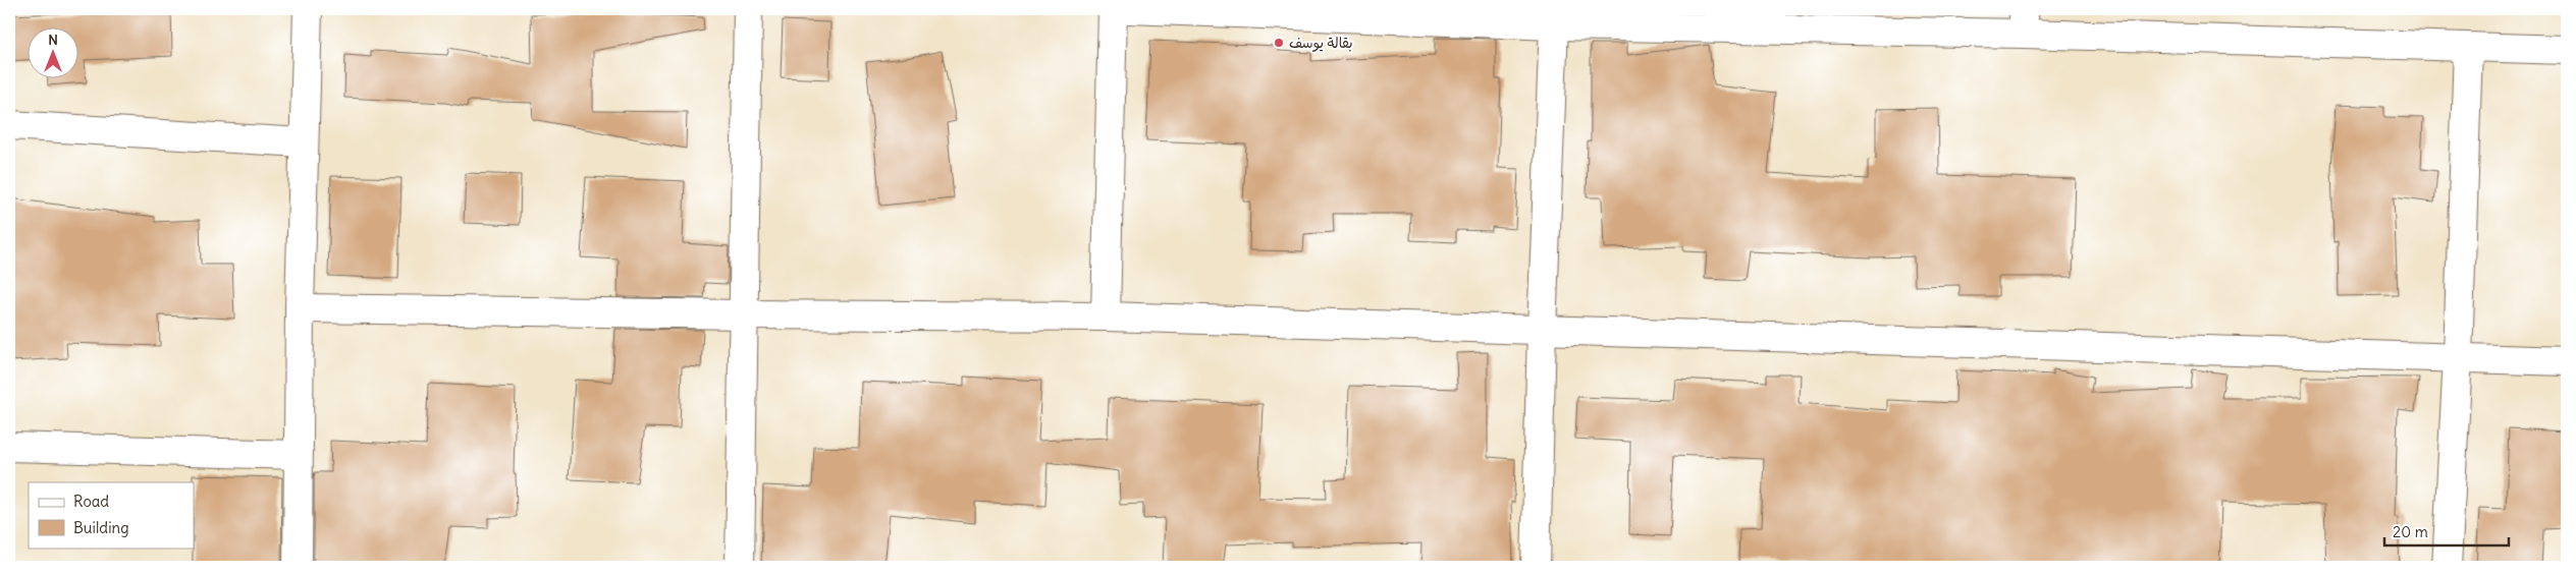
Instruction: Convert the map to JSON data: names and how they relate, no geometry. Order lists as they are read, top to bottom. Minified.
{"places":["بقالة يوسف"],"legend":["Road","Building"],"scale_bar":"20 m","north":"top"}
